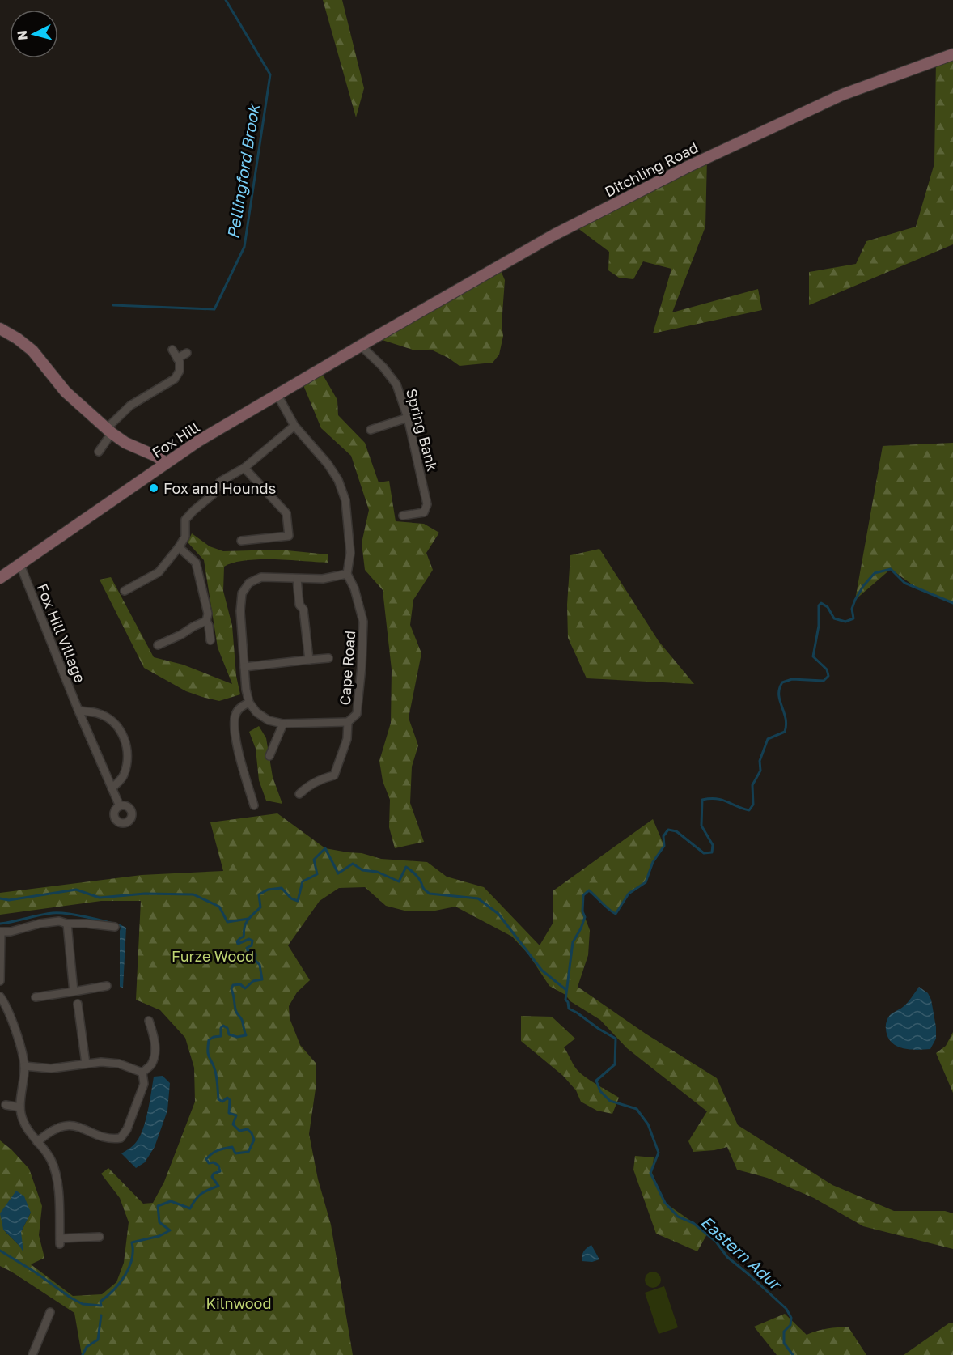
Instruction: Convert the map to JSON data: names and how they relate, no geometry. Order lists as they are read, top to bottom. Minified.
{"streets":{"main road":["Ditchling Road","Fox Hill"],"street":["Spring Bank","Fox Hill Village","Cape Road"]},"crossings":[["Ditchling Road","Fox Hill"],["Spring Bank","Fox Hill"],["Fox Hill","Fox Hill Village"],["Fox Hill","Cape Road"]],"water":["Pellingford Brook","Eastern Adur"],"parks":["Furze Wood","Kilnwood"],"places":["Fox and Hounds"],"north":"left"}
